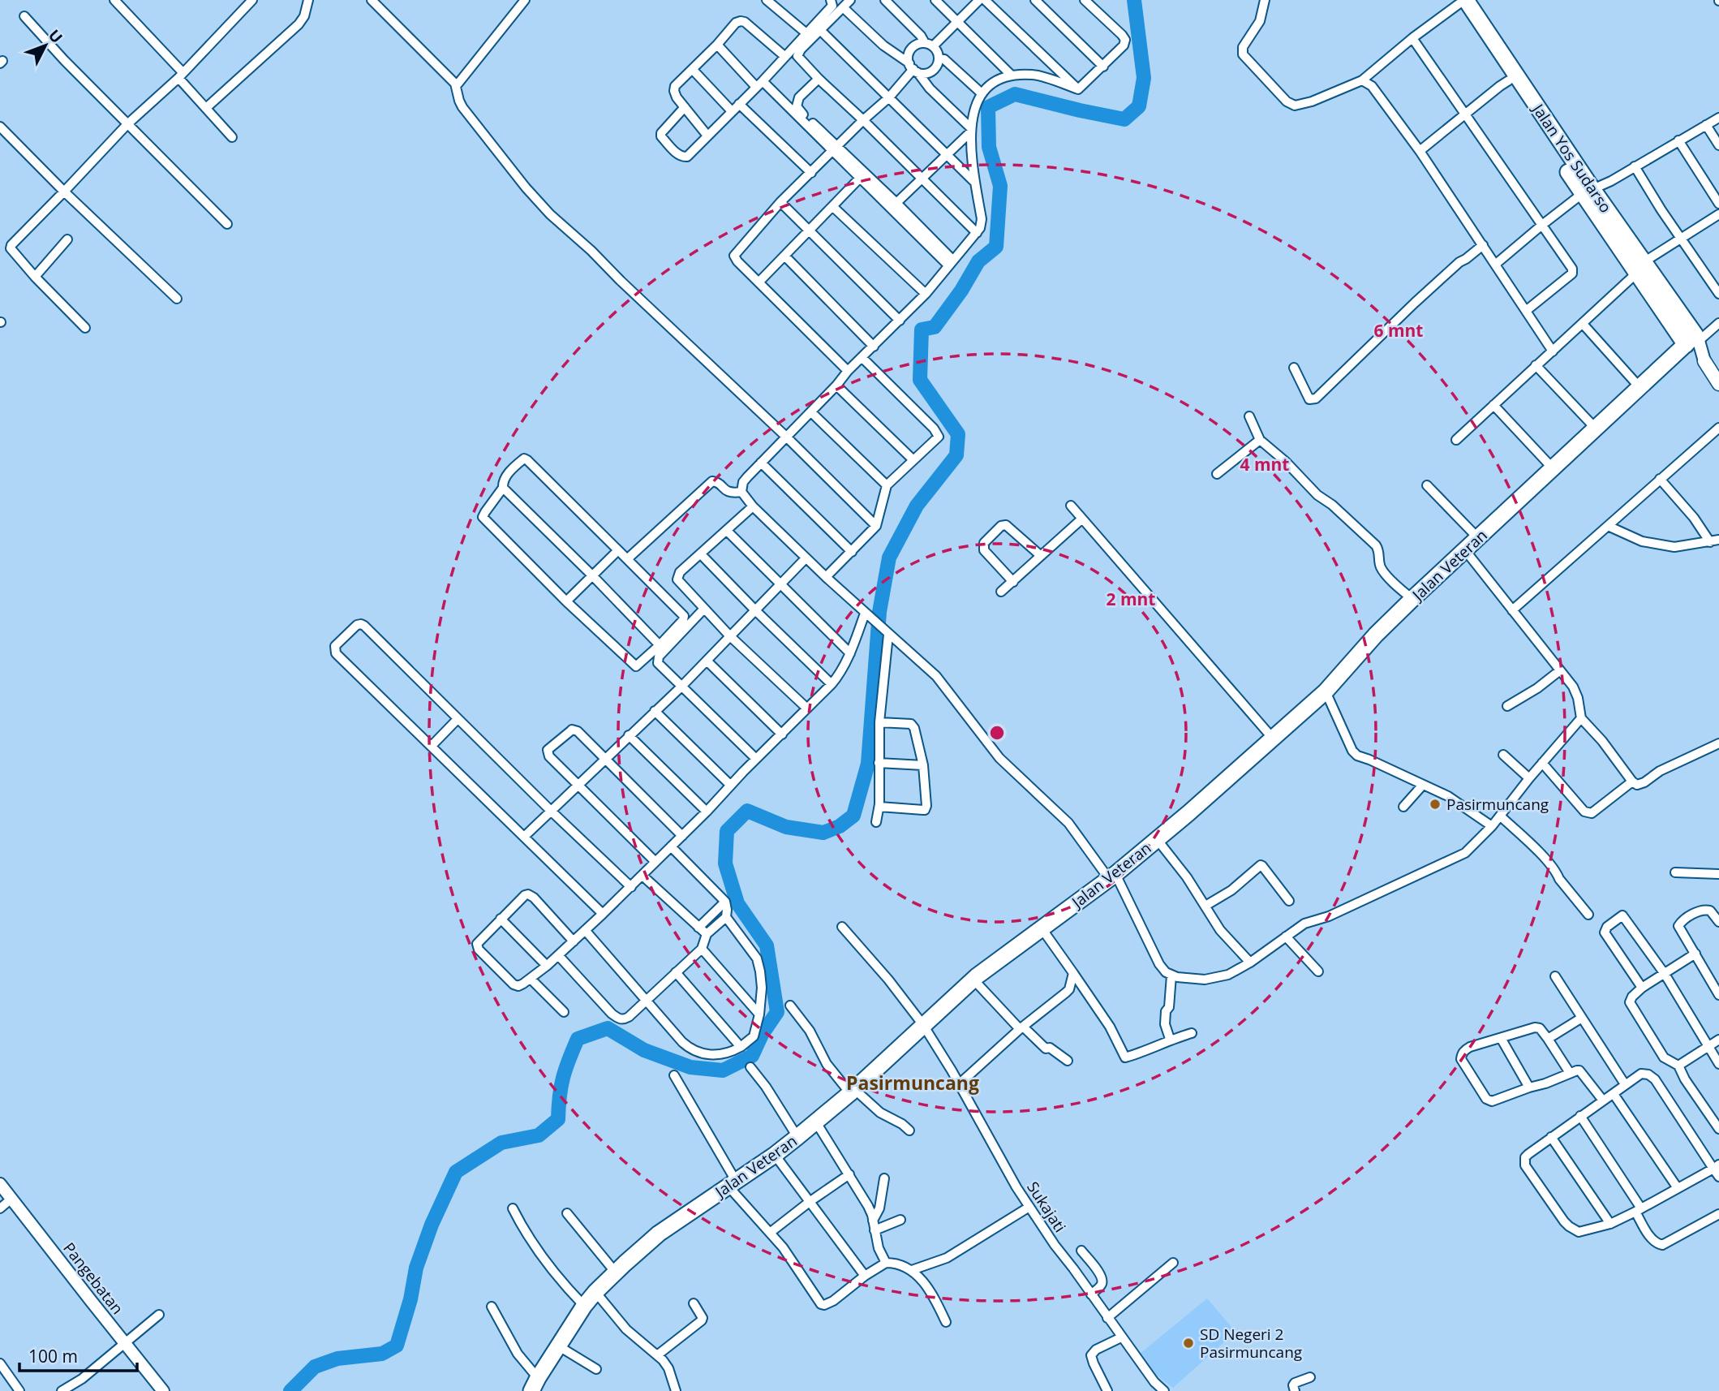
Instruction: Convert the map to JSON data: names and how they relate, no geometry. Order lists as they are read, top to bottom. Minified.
{"streets":{"highway":["Jalan Yos Sudarso","Jalan Veteran"],"street":["Sukajati","Pangebatan"]},"crossings":[["Jalan Yos Sudarso","Jalan Veteran"],["Jalan Veteran","Sukajati"]],"districts":["Pasirmuncang"],"places":["Pasirmuncang","SD Negeri 2 Pasirmuncang"],"scale_bar":"100 m","north":"top right","rings":["6 mnt","4 mnt","2 mnt"]}
